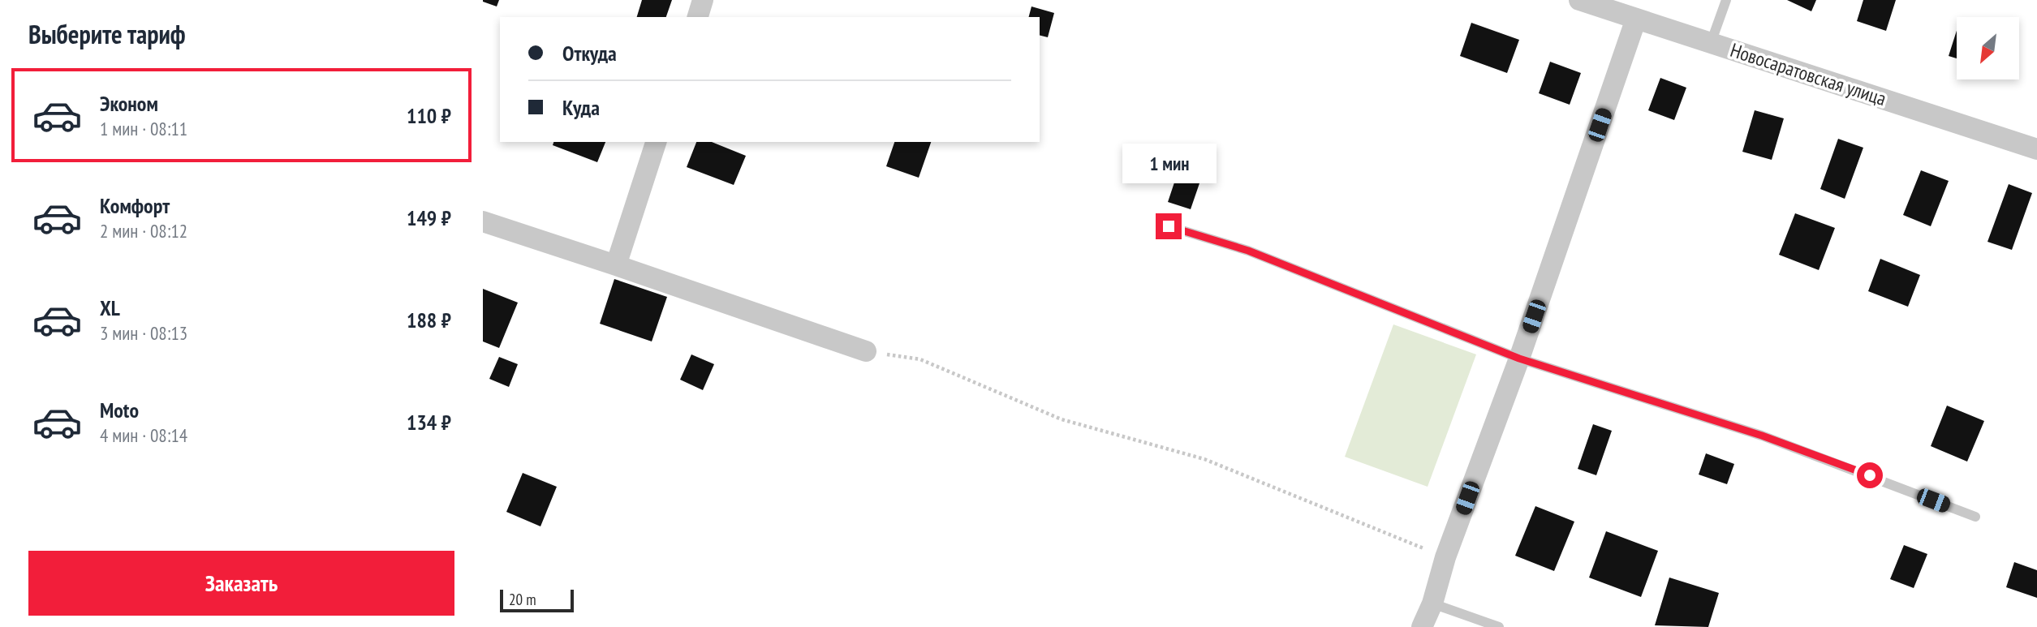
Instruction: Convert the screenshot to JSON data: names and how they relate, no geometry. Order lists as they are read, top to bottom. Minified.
{"streets":{"street":["Новосаратовская улица"]},"scale_bar":"20 m","north":"bottom left","page":{"heading":"Выберите тариф","banner":["Откуда","Куда"],"list":[{"name":"Эконом","note":"1 мин · 08:11","value":"110 ₽"},{"name":"Комфорт","note":"2 мин · 08:12","value":"149 ₽"},{"name":"XL","note":"3 мин · 08:13","value":"188 ₽"},{"name":"Moto","note":"4 мин · 08:14","value":"134 ₽"}],"bubble":"1 мин","buttons":"Заказать","scale":"20 m"}}
